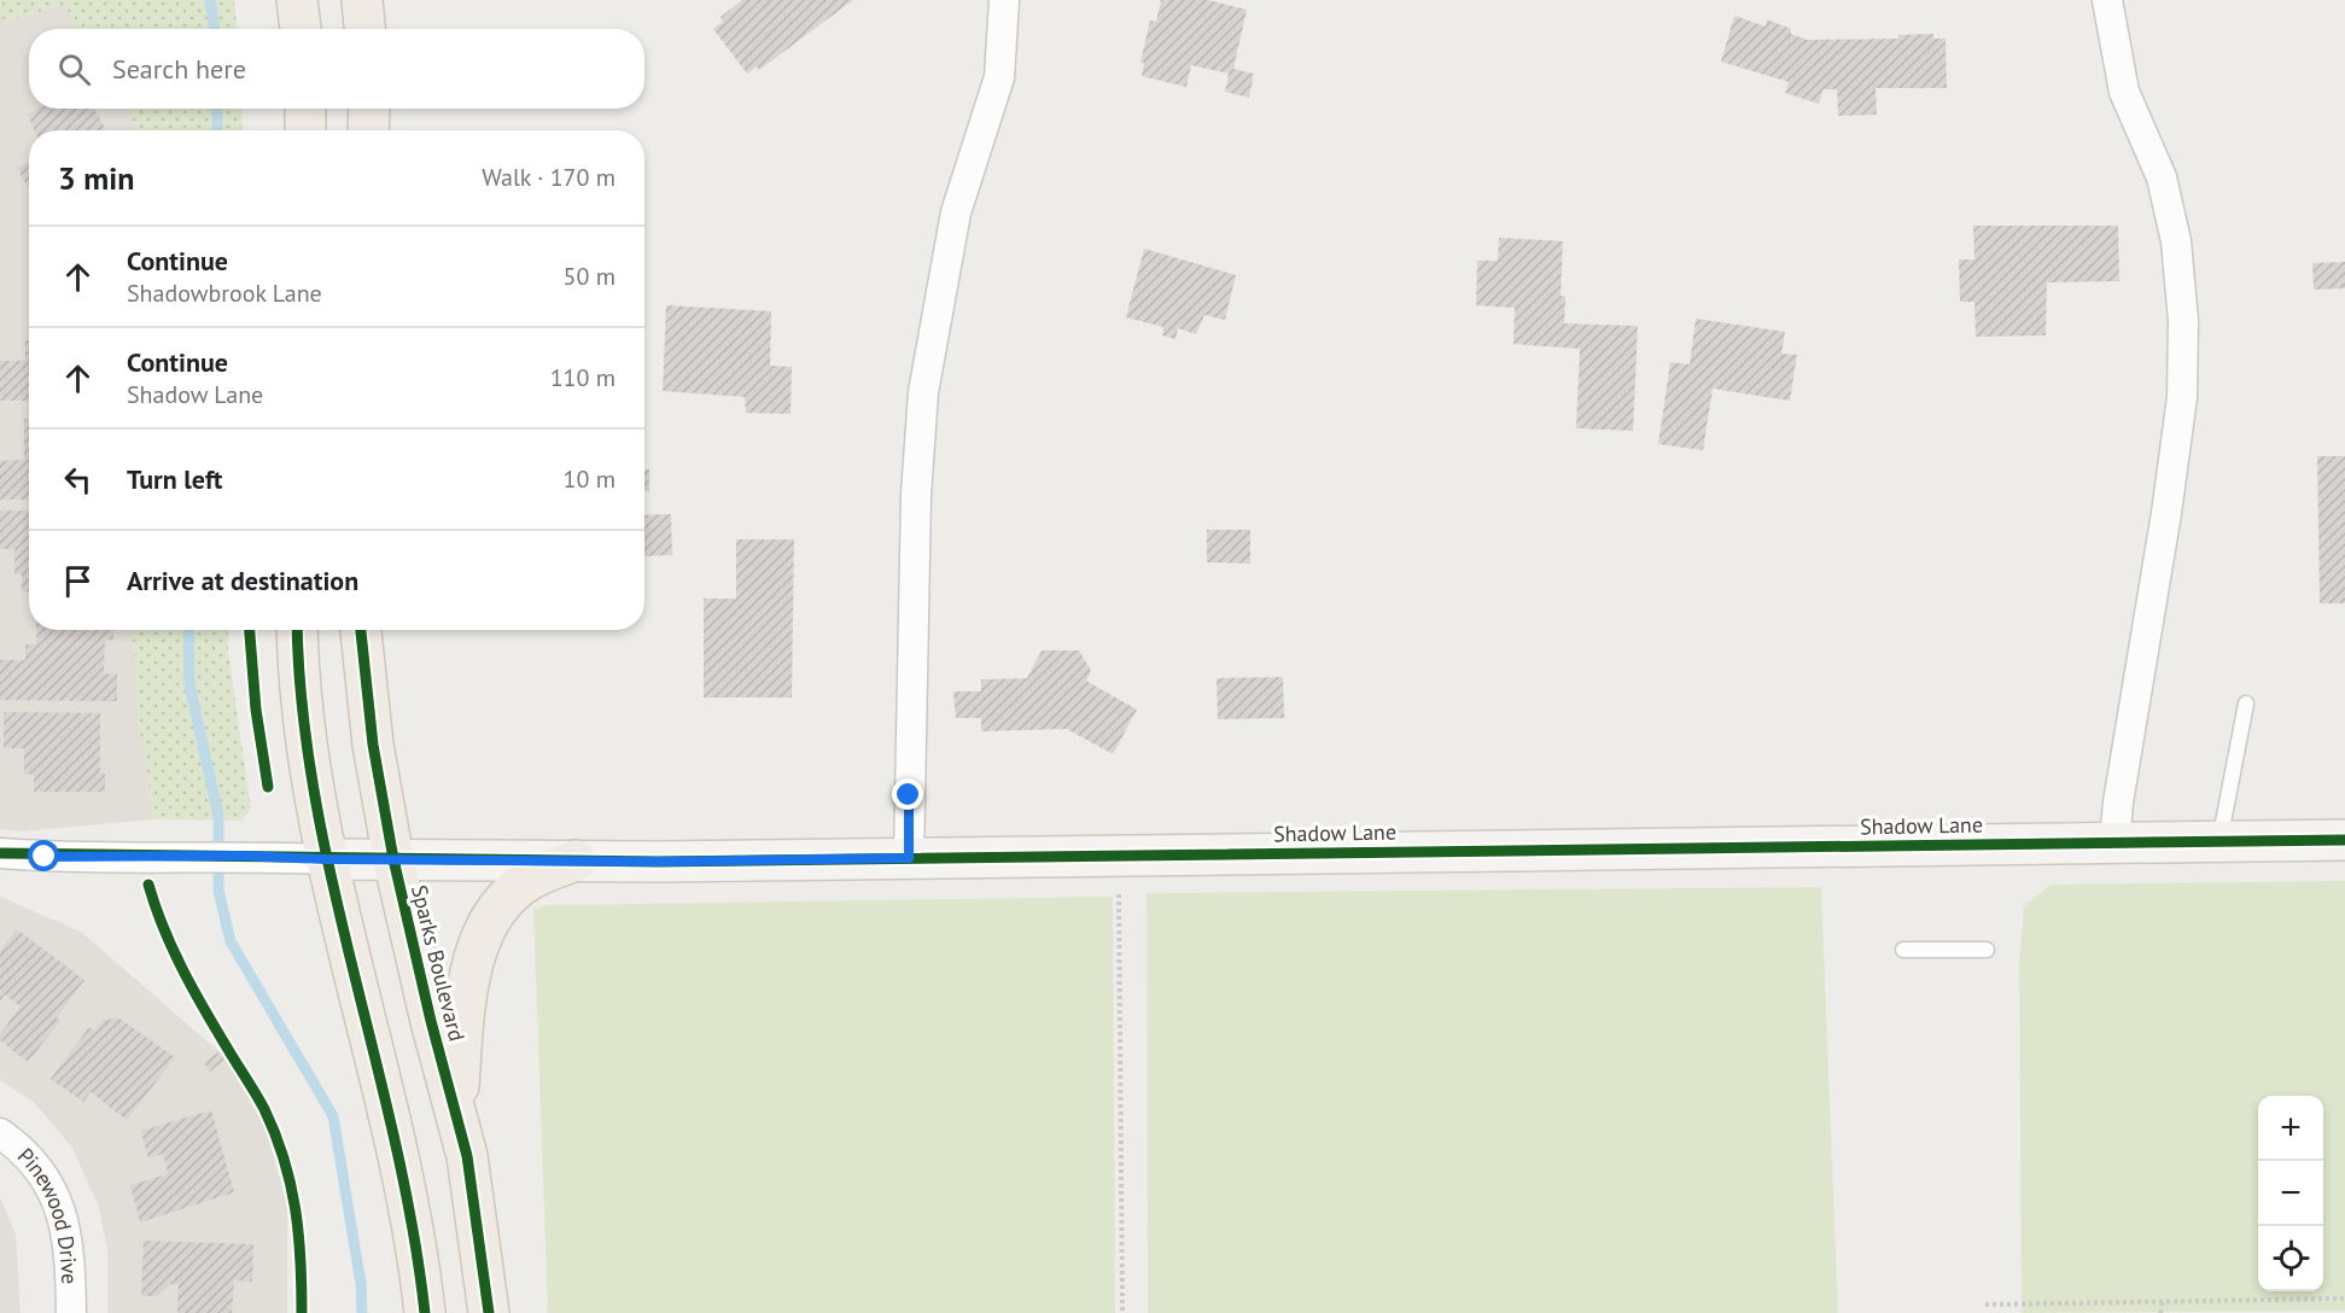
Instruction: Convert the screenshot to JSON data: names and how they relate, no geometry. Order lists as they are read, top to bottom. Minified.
{"streets":{"main road":["Sparks Boulevard"],"street":["Shadow Lane","Pinewood Drive"]},"crossings":[["Shadow Lane","Sparks Boulevard"]],"page":{"search":"Search here","heading":["3 min","Walk · 170 m"],"list":[["Continue","Shadowbrook Lane","50 m"],["Continue","Shadow Lane","110 m"],["Turn left","10 m"],"Arrive at destination"],"map_buttons":["+","−"]}}
